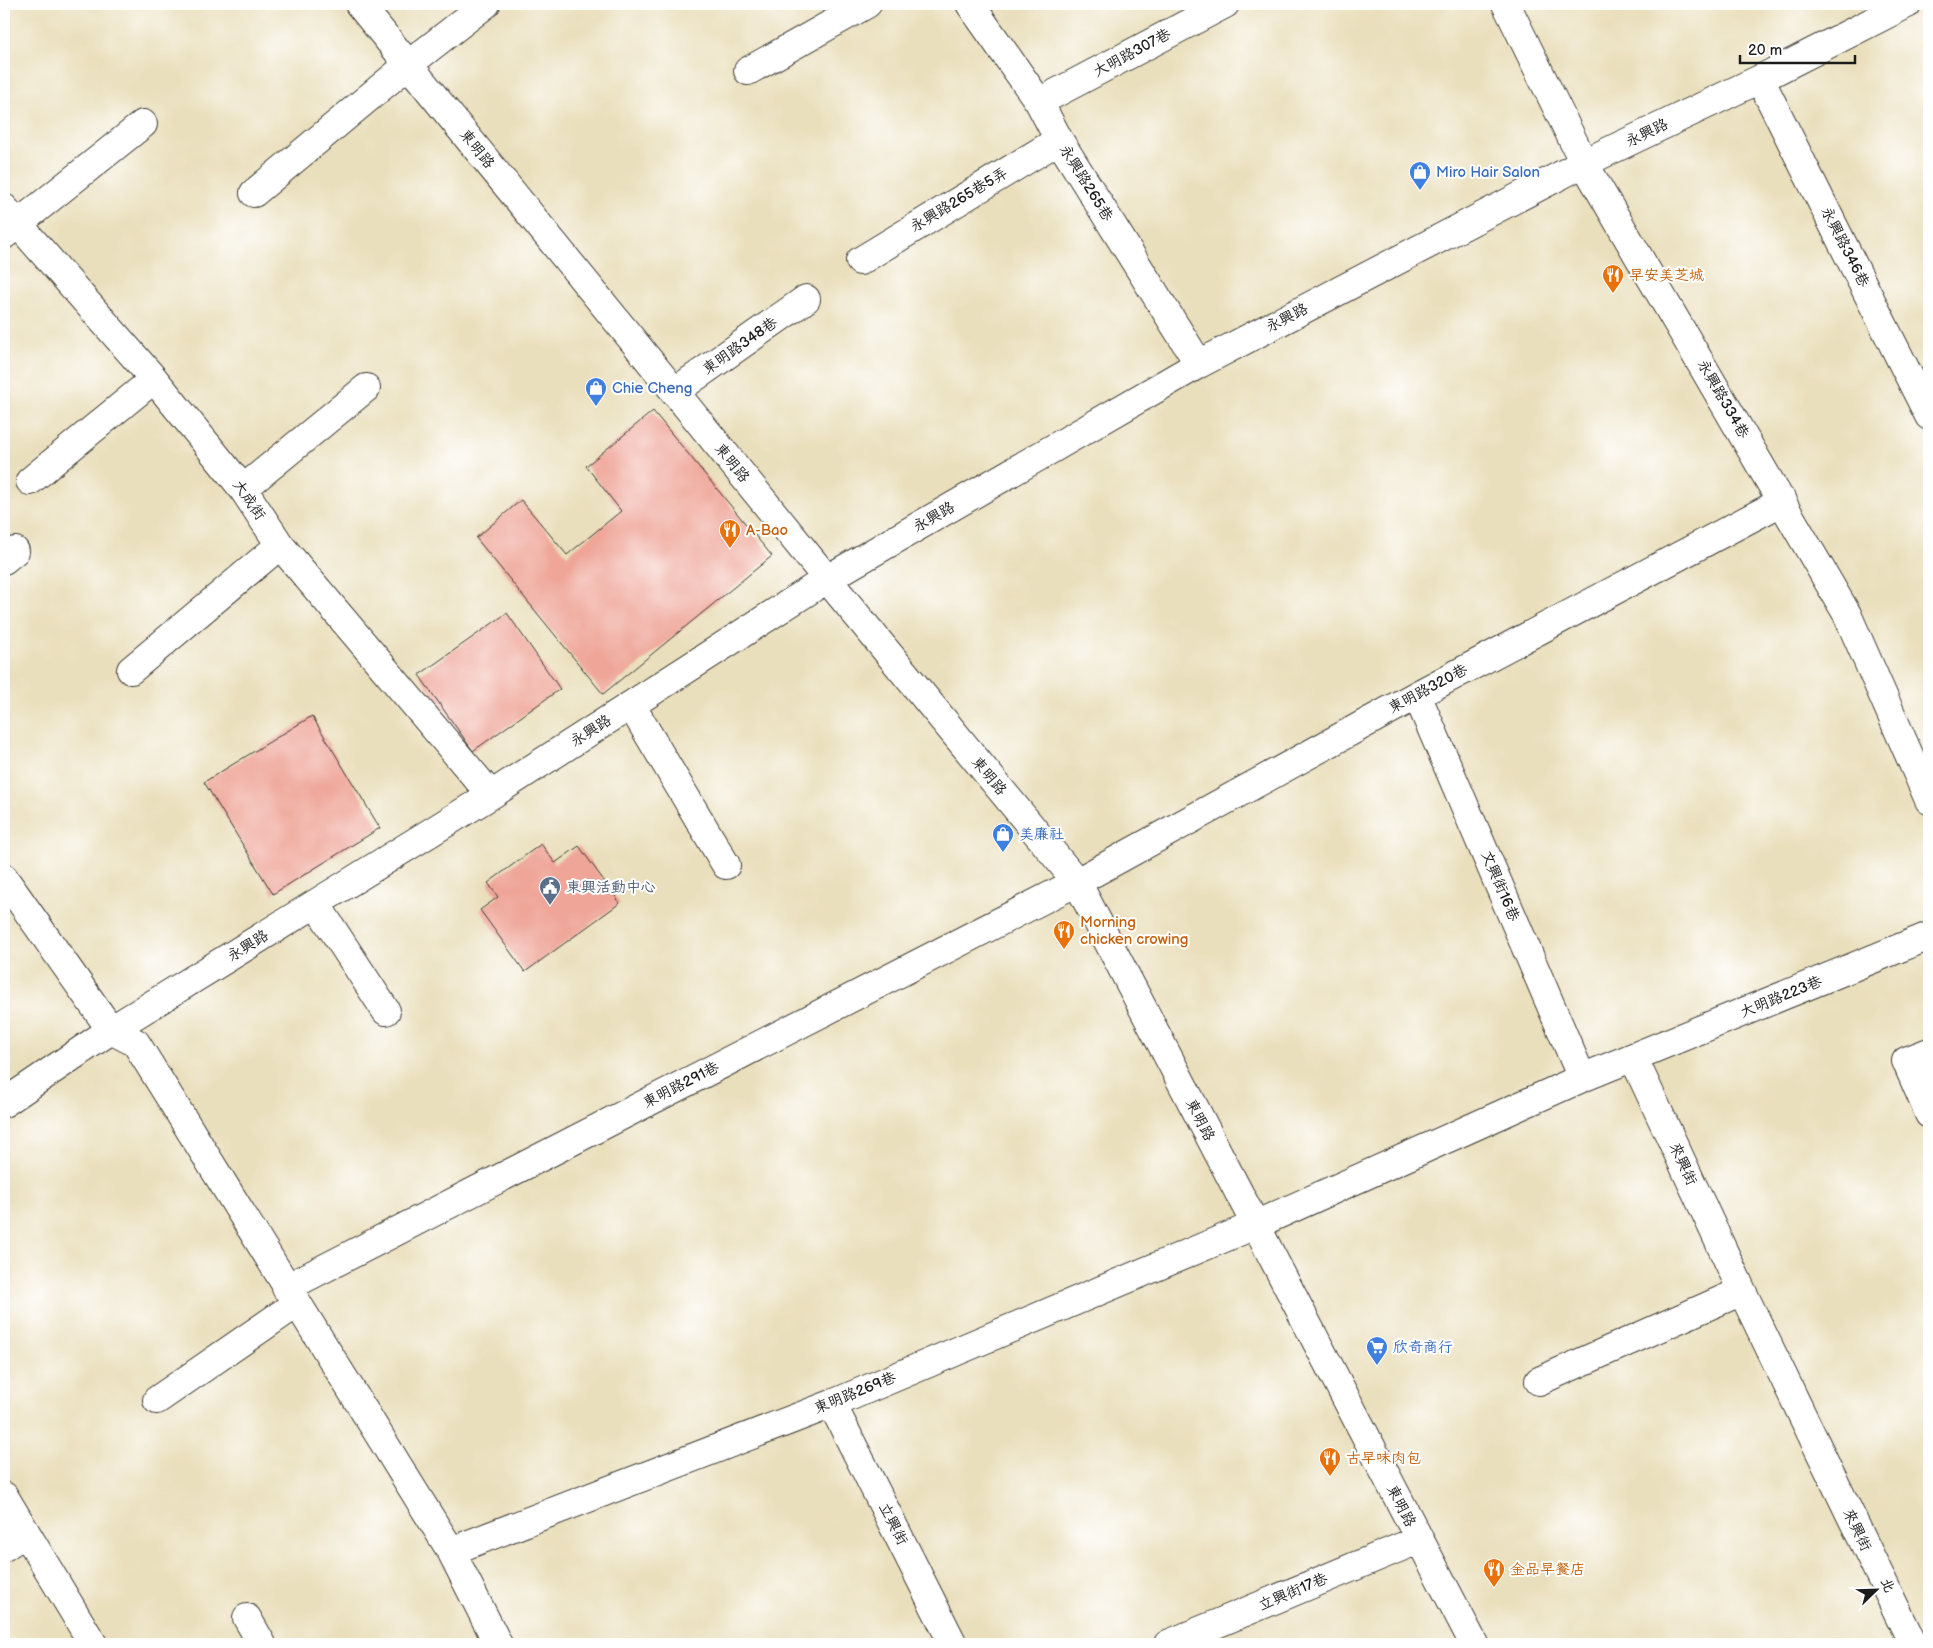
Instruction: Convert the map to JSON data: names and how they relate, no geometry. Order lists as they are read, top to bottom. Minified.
{"streets":{"street":["大明路307巷","永興路","東明路","永興路265巷","永興路265巷5弄","永興路346巷","東明路348巷","永興路334巷","大成街","東明路320巷","文興街16巷","大明路223巷","東明路291巷","來興街","東明路269巷","立興街","立興街17巷"]},"crossings":[["大明路307巷","永興路265巷"],["永興路","東明路"],["永興路","永興路265巷"],["永興路","永興路346巷"],["永興路","永興路334巷"],["永興路","大成街"],["東明路","東明路348巷"],["東明路","東明路320巷"],["東明路","東明路291巷"],["東明路","東明路269巷"],["東明路","立興街17巷"],["永興路265巷","永興路265巷5弄"],["永興路334巷","東明路320巷"],["東明路320巷","文興街16巷"],["東明路320巷","東明路291巷"],["大明路223巷","來興街"],["東明路269巷","立興街"]],"places":{"shop":["Miro Hair Salon","Chie Cheng","美廉社"],"restaurant":["早安美芝城","A-Bao","Morning chicken crowing","古早味肉包","金品早餐店"],"public building":["東興活動中心"],"supermarket":["欣奇商行"]},"scale_bar":"20 m","north":"top right"}
